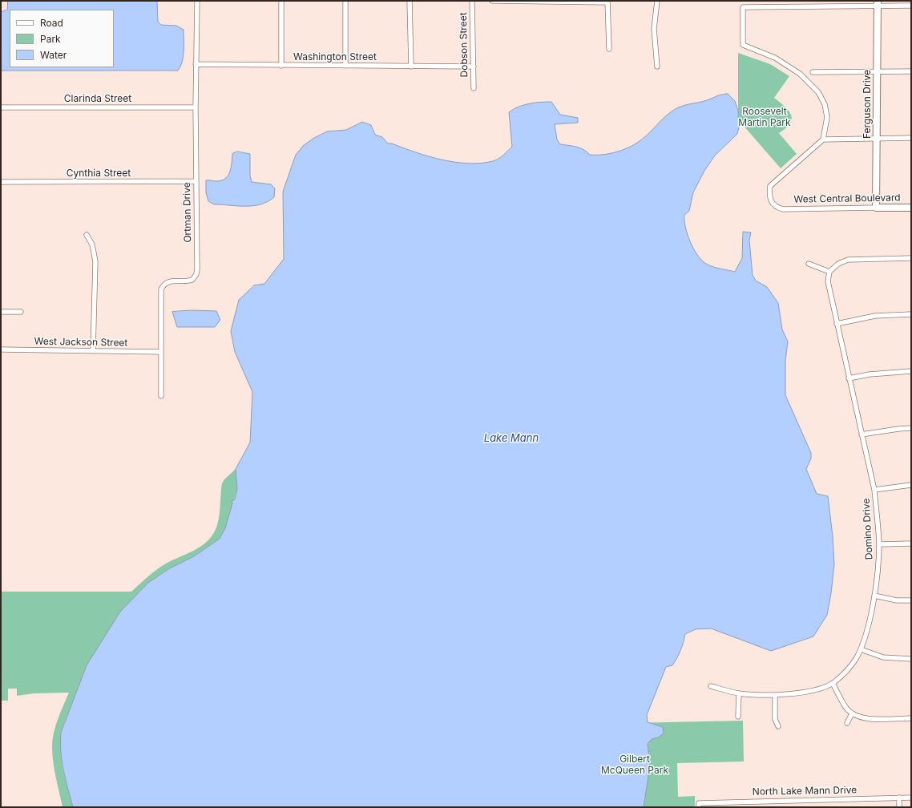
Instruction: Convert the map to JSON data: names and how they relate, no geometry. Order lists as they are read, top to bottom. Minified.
{"streets":{"street":["Dobson Street","Washington Street","Clarinda Street","Ferguson Drive","Cynthia Street","West Central Boulevard","Ortman Drive","West Jackson Street","Domino Drive","North Lake Mann Drive"]},"crossings":[["Dobson Street","Washington Street"],["Washington Street","Ortman Drive"],["Clarinda Street","Ortman Drive"],["Ferguson Drive","West Central Boulevard"],["Cynthia Street","Ortman Drive"],["Ortman Drive","West Jackson Street"]],"water":["Lake Mann"],"parks":["Roosevelt Martin Park","Gilbert McQueen Park"],"legend":["Road","Park","Water"]}
